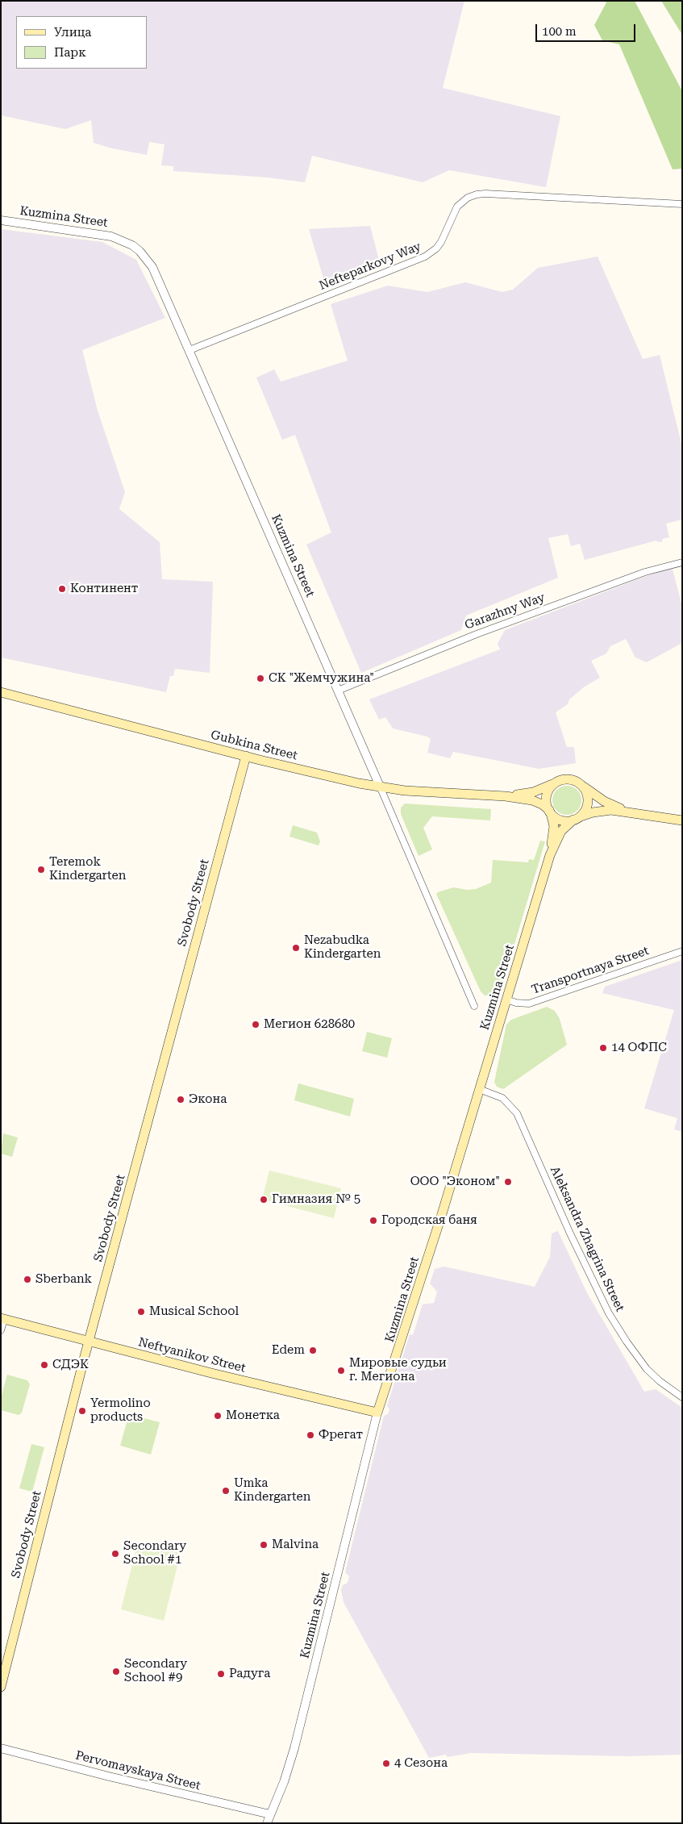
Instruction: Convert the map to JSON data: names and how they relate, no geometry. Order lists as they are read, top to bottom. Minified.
{"streets":{"main road":["Kuzmina Street","Gubkina Street","Svobody Street","Neftyanikov Street"],"street":["Nefteparkovy Way","Garazhny Way","Transportnaya Street","Aleksandra Zhagrina Street","Pervomayskaya Street"]},"crossings":[["Kuzmina Street","Nefteparkovy Way"],["Kuzmina Street","Garazhny Way"],["Kuzmina Street","Gubkina Street"],["Kuzmina Street","Transportnaya Street"],["Kuzmina Street","Aleksandra Zhagrina Street"],["Kuzmina Street","Neftyanikov Street"],["Kuzmina Street","Pervomayskaya Street"],["Gubkina Street","Svobody Street"],["Svobody Street","Neftyanikov Street"]],"places":["Континент","СК \"Жемчужина\"","Teremok Kindergarten","Nezabudka Kindergarten","Мегион 628680","14 ОФПС","Экона","ООО \"Эконом\"","Гимназия № 5","Городская баня","Sberbank","Musical School","Edem","СДЭК","Мировые судьи г. Мегиона","Yermolino products","Монетка","Фрегат","Umka Kindergarten","Malvina","Secondary School #1","Secondary School #9","Радуга","4 Сезона"],"legend":["Улица","Парк"],"scale_bar":"100 m"}
